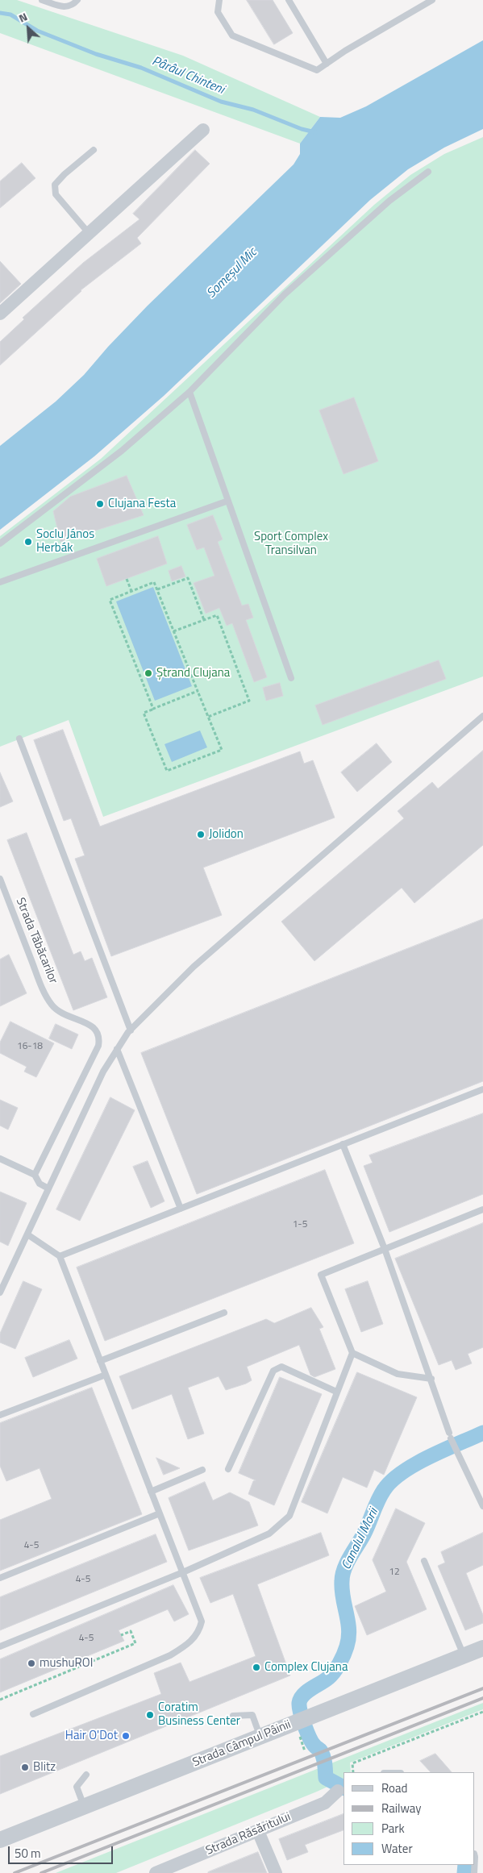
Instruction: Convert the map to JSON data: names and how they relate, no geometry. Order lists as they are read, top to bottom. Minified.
{"streets":{"street":["Strada Câmpul Pâinii","Strada Răsăritului"],"lane":["Strada Tăbăcarilor"]},"water":["Pârâul Chinteni","Someșul Mic","Canalul Morii"],"parks":["Sport Complex Transilvan"],"places":["Clujana Festa","Soclu János Herbák","Ștrand Clujana","Jolidon","mushuROI","Complex Clujana","Coratim Business Center","Hair O'Dot","Blitz"],"house_numbers":["16-18","1-5","4-5","12","4-5","4-5"],"legend":["Road","Railway","Park","Water"],"scale_bar":"50 m","north":"top left"}
